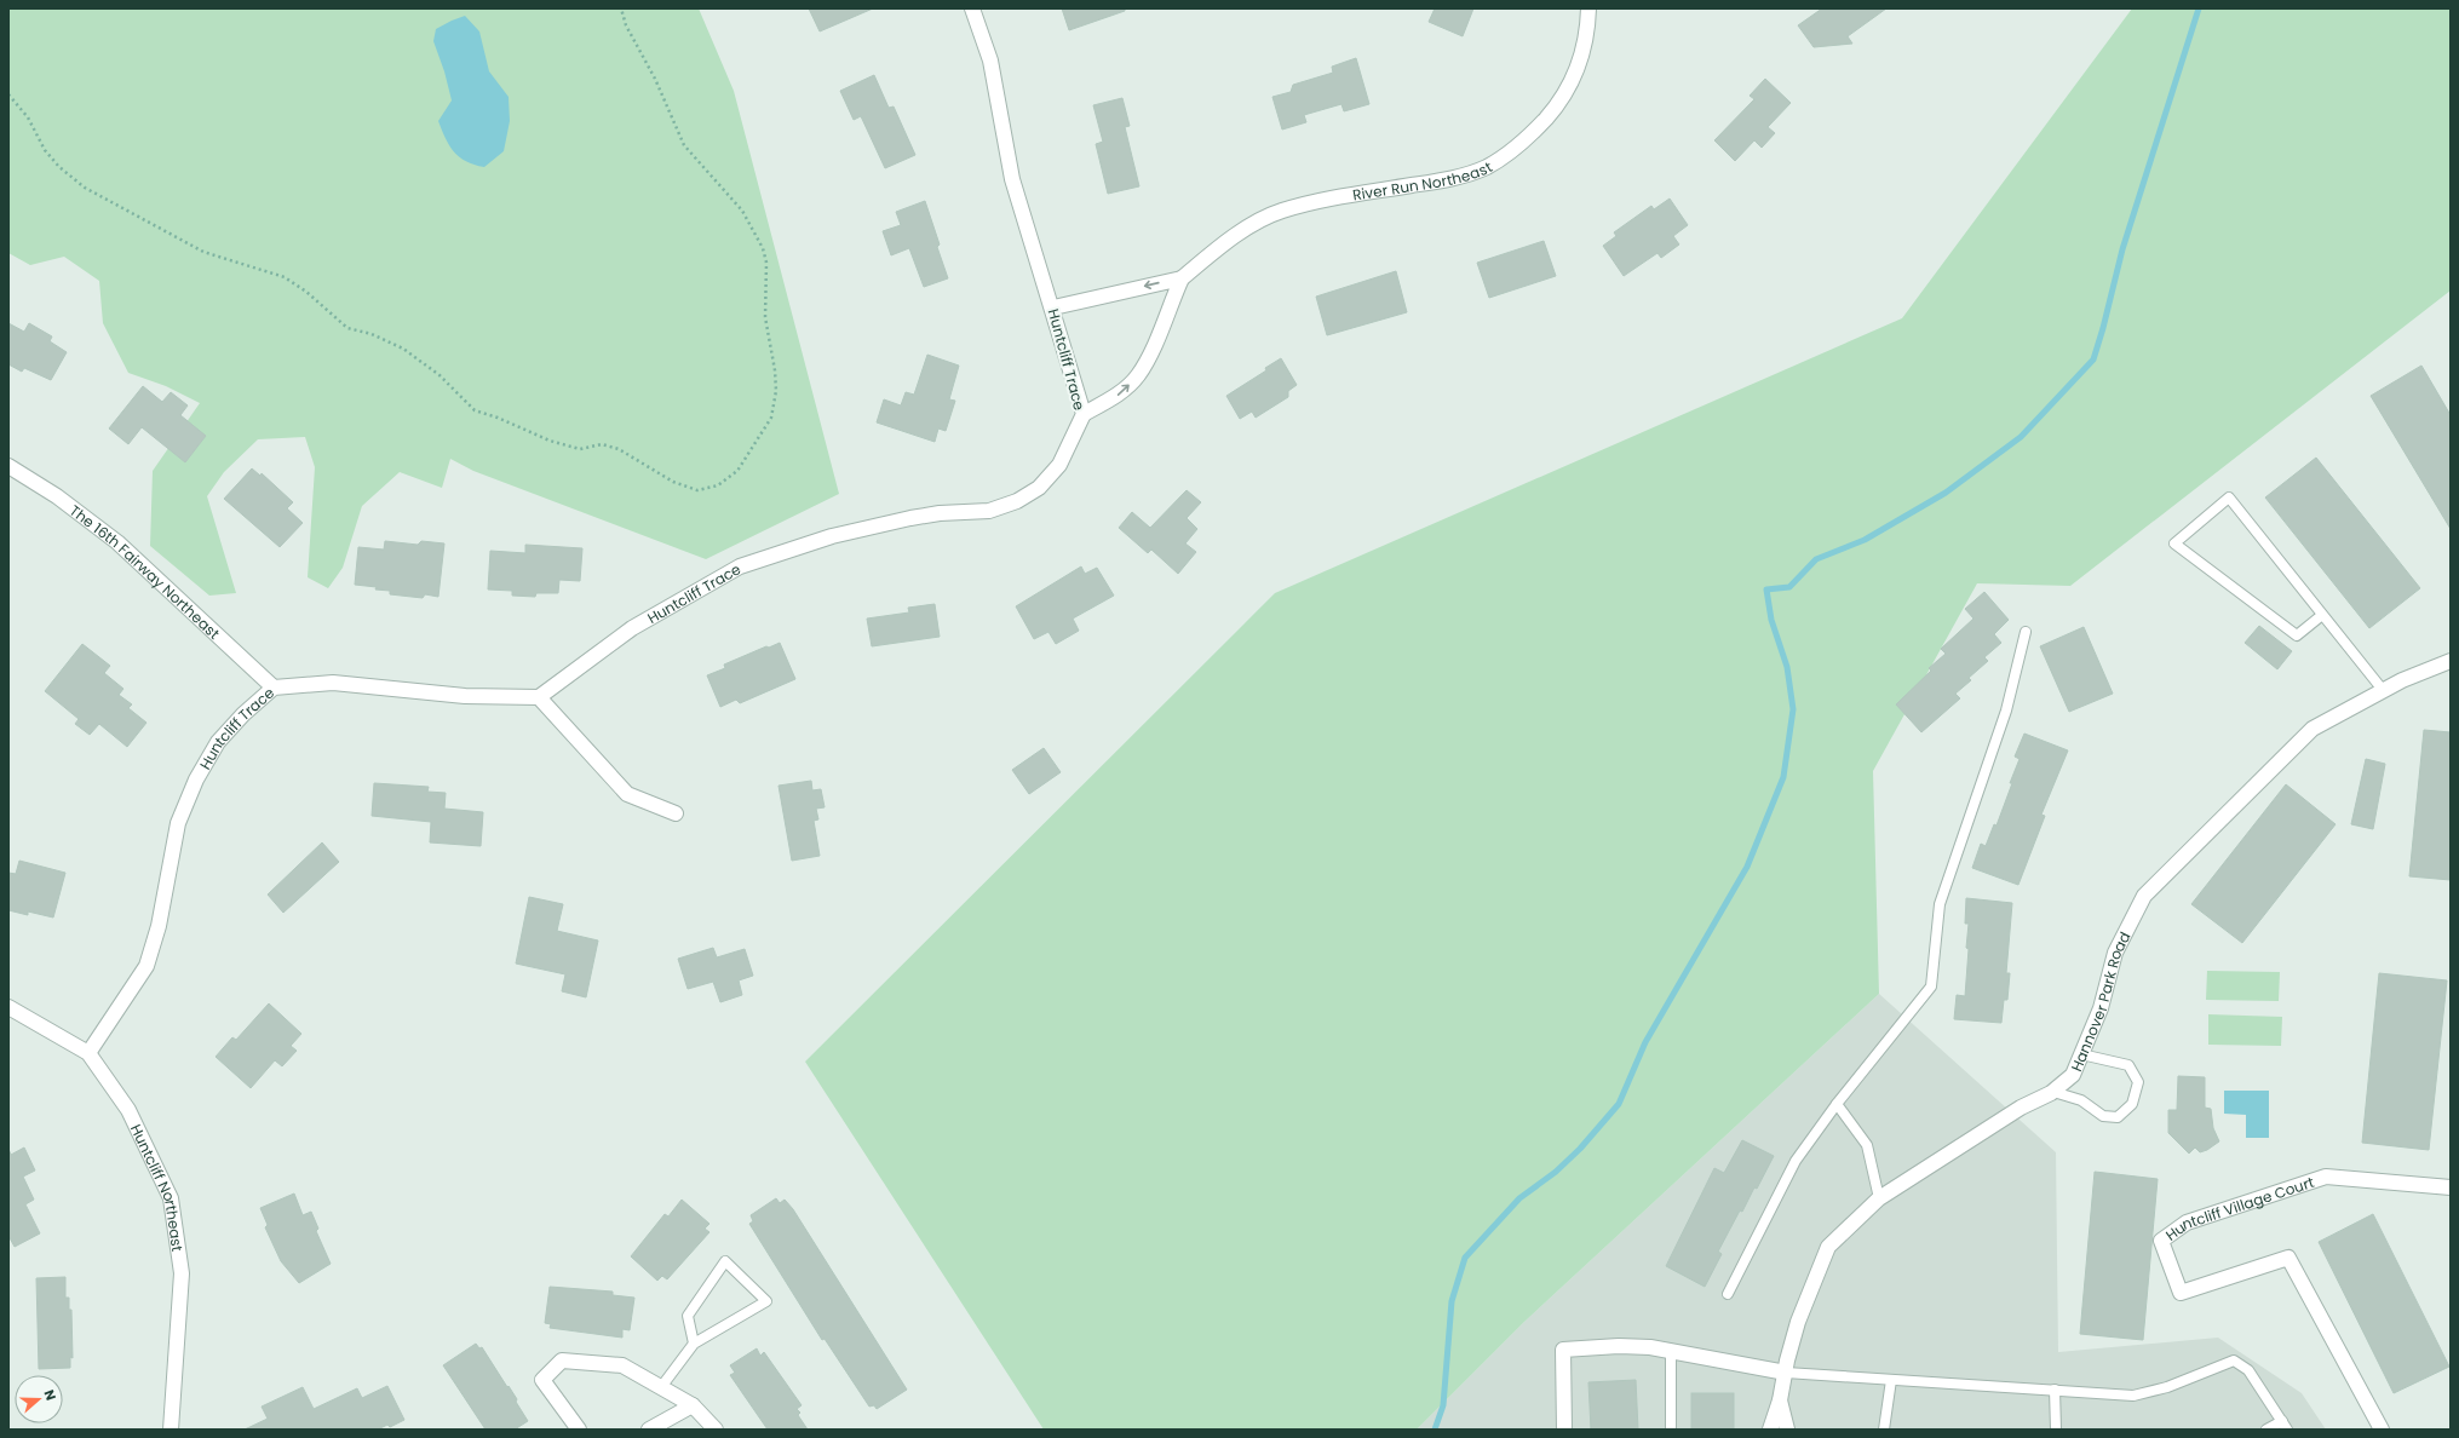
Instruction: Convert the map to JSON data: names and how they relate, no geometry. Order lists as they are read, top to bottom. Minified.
{"streets":{"street":["River Run Northeast","Huntcliff Trace","The 16th Fairway Northeast","Hannover Park Road","Huntcliff Northeast","Huntcliff Village Court"]},"crossings":[["River Run Northeast","Huntcliff Trace"],["Huntcliff Trace","The 16th Fairway Northeast"],["Huntcliff Trace","Huntcliff Northeast"]],"north":"right"}
